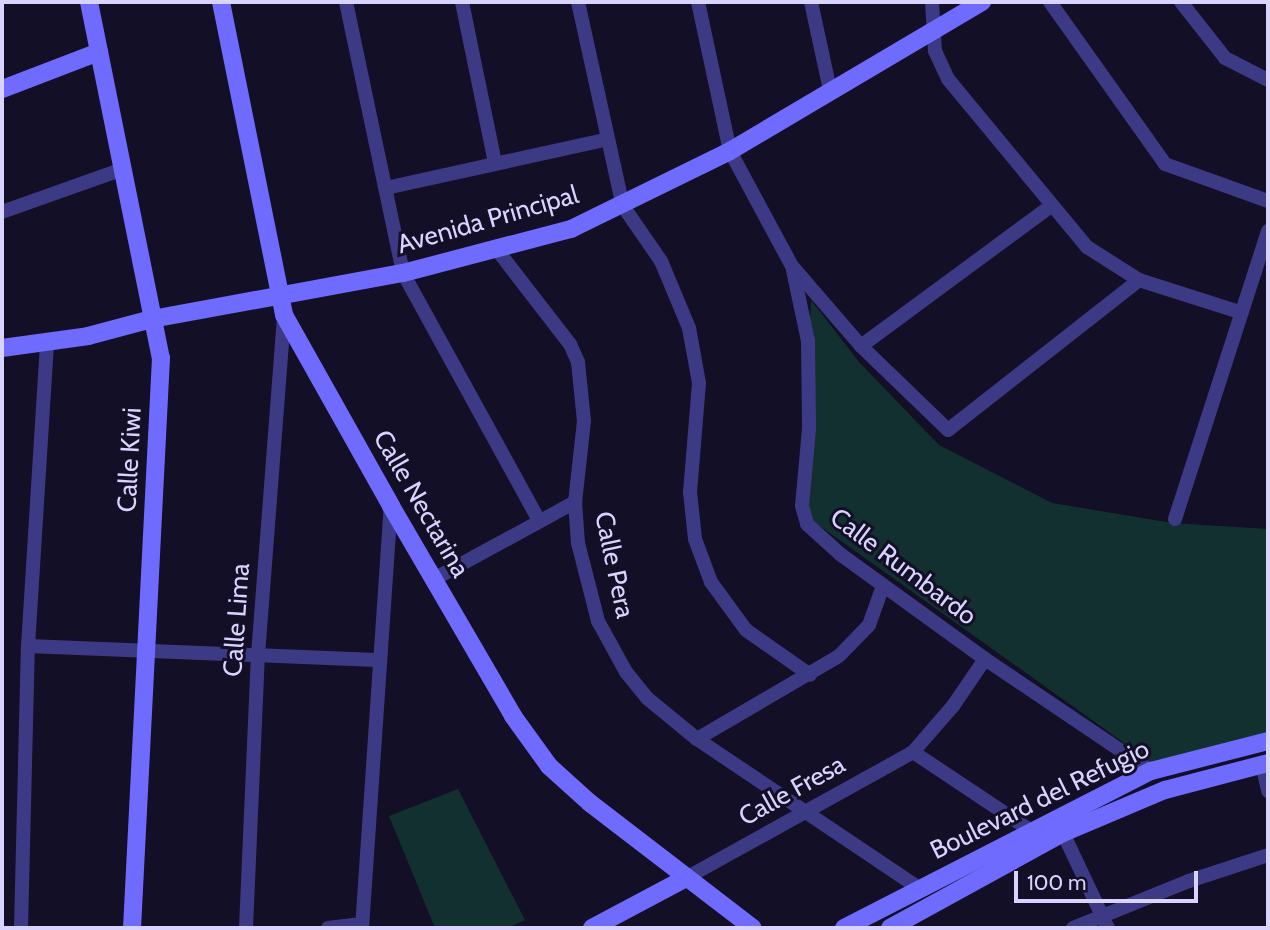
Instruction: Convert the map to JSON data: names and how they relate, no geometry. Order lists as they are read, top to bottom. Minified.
{"streets":{"street":["Avenida Principal","Calle Kiwi","Calle Nectarina","Calle Pera","Calle Rumbardo","Calle Lima","Calle Fresa","Boulevard del Refugio"]},"crossings":[["Avenida Principal","Calle Kiwi"],["Avenida Principal","Calle Nectarina"],["Avenida Principal","Calle Pera"],["Avenida Principal","Calle Lima"],["Calle Nectarina","Calle Lima"],["Calle Nectarina","Calle Fresa"],["Calle Pera","Calle Fresa"],["Calle Pera","Boulevard del Refugio"],["Calle Rumbardo","Calle Fresa"],["Calle Rumbardo","Boulevard del Refugio"]],"scale_bar":"100 m"}
